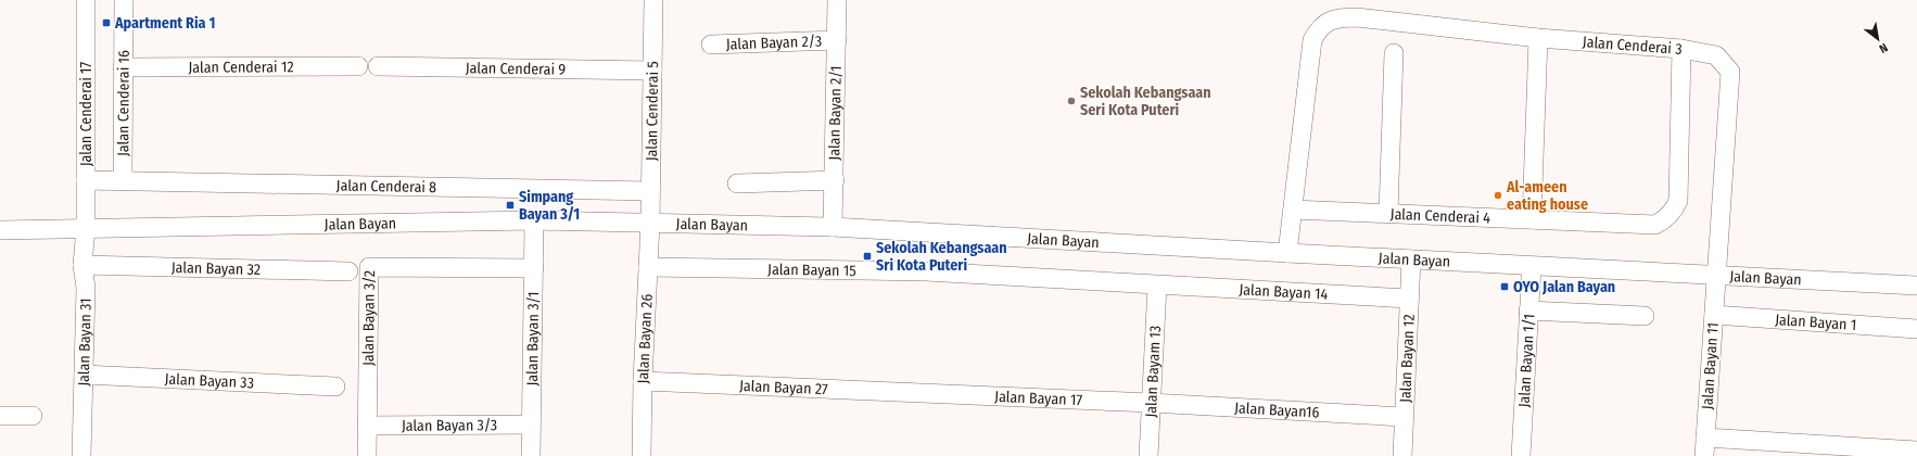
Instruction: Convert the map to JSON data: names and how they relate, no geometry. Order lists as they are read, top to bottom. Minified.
{"streets":{"street":["Jalan Bayan 2/3","Jalan Cenderai 3","Jalan Cenderai 12","Jalan Cenderai 9","Jalan Cenderai 16","Jalan Cenderai 5","Jalan Bayan 2/1","Jalan Cenderai 17","Jalan Cenderai 8","Jalan Cenderai 4","Jalan Bayan","Jalan Bayan 32","Jalan Bayan 15","Jalan Bayan 14","Jalan Bayan 3/2","Jalan Bayan 1","Jalan Bayan 3/1","Jalan Bayan 26","Jalan Bayan 31","Jalan Bayan 12","Jalan Bayan 1/1","Jalan Bayan 11","Jalan Bayam 13","Jalan Bayan 33","Jalan Bayan 27","Jalan Bayan 17","Jalan Bayan16","Jalan Bayan 3/3"]},"crossings":[["Jalan Bayan 2/3","Jalan Bayan 2/1"],["Jalan Cenderai 3","Jalan Cenderai 4"],["Jalan Cenderai 3","Jalan Bayan"],["Jalan Cenderai 3","Jalan Bayan 11"],["Jalan Cenderai 12","Jalan Cenderai 16"],["Jalan Cenderai 9","Jalan Cenderai 5"],["Jalan Cenderai 16","Jalan Cenderai 8"],["Jalan Cenderai 5","Jalan Cenderai 8"],["Jalan Cenderai 5","Jalan Bayan"],["Jalan Cenderai 5","Jalan Bayan 26"],["Jalan Bayan 2/1","Jalan Bayan"],["Jalan Cenderai 17","Jalan Cenderai 8"],["Jalan Cenderai 17","Jalan Bayan"],["Jalan Cenderai 17","Jalan Bayan 31"],["Jalan Bayan","Jalan Bayan 3/1"],["Jalan Bayan","Jalan Bayan 26"],["Jalan Bayan","Jalan Bayan 31"],["Jalan Bayan","Jalan Bayan 12"],["Jalan Bayan","Jalan Bayan 1/1"],["Jalan Bayan","Jalan Bayan 11"],["Jalan Bayan 32","Jalan Bayan 31"],["Jalan Bayan 15","Jalan Bayan 14"],["Jalan Bayan 15","Jalan Bayan 26"],["Jalan Bayan 15","Jalan Bayam 13"],["Jalan Bayan 14","Jalan Bayan 12"],["Jalan Bayan 14","Jalan Bayam 13"],["Jalan Bayan 3/2","Jalan Bayan 3/1"],["Jalan Bayan 3/2","Jalan Bayan 3/3"],["Jalan Bayan 1","Jalan Bayan 11"],["Jalan Bayan 3/1","Jalan Bayan 3/3"],["Jalan Bayan 26","Jalan Bayan 27"],["Jalan Bayan 31","Jalan Bayan 33"],["Jalan Bayan 12","Jalan Bayan16"],["Jalan Bayam 13","Jalan Bayan 17"],["Jalan Bayam 13","Jalan Bayan16"],["Jalan Bayan 27","Jalan Bayan 17"],["Jalan Bayan 17","Jalan Bayan16"]],"places":{"transit":["Apartment Ria 1","Simpang Bayan 3/1","Sekolah Kebangsaan Sri Kota Puteri","OYO Jalan Bayan"],"other":["Sekolah Kebangsaan Seri Kota Puteri","Al-ameen eating house"]},"north":"bottom right"}
